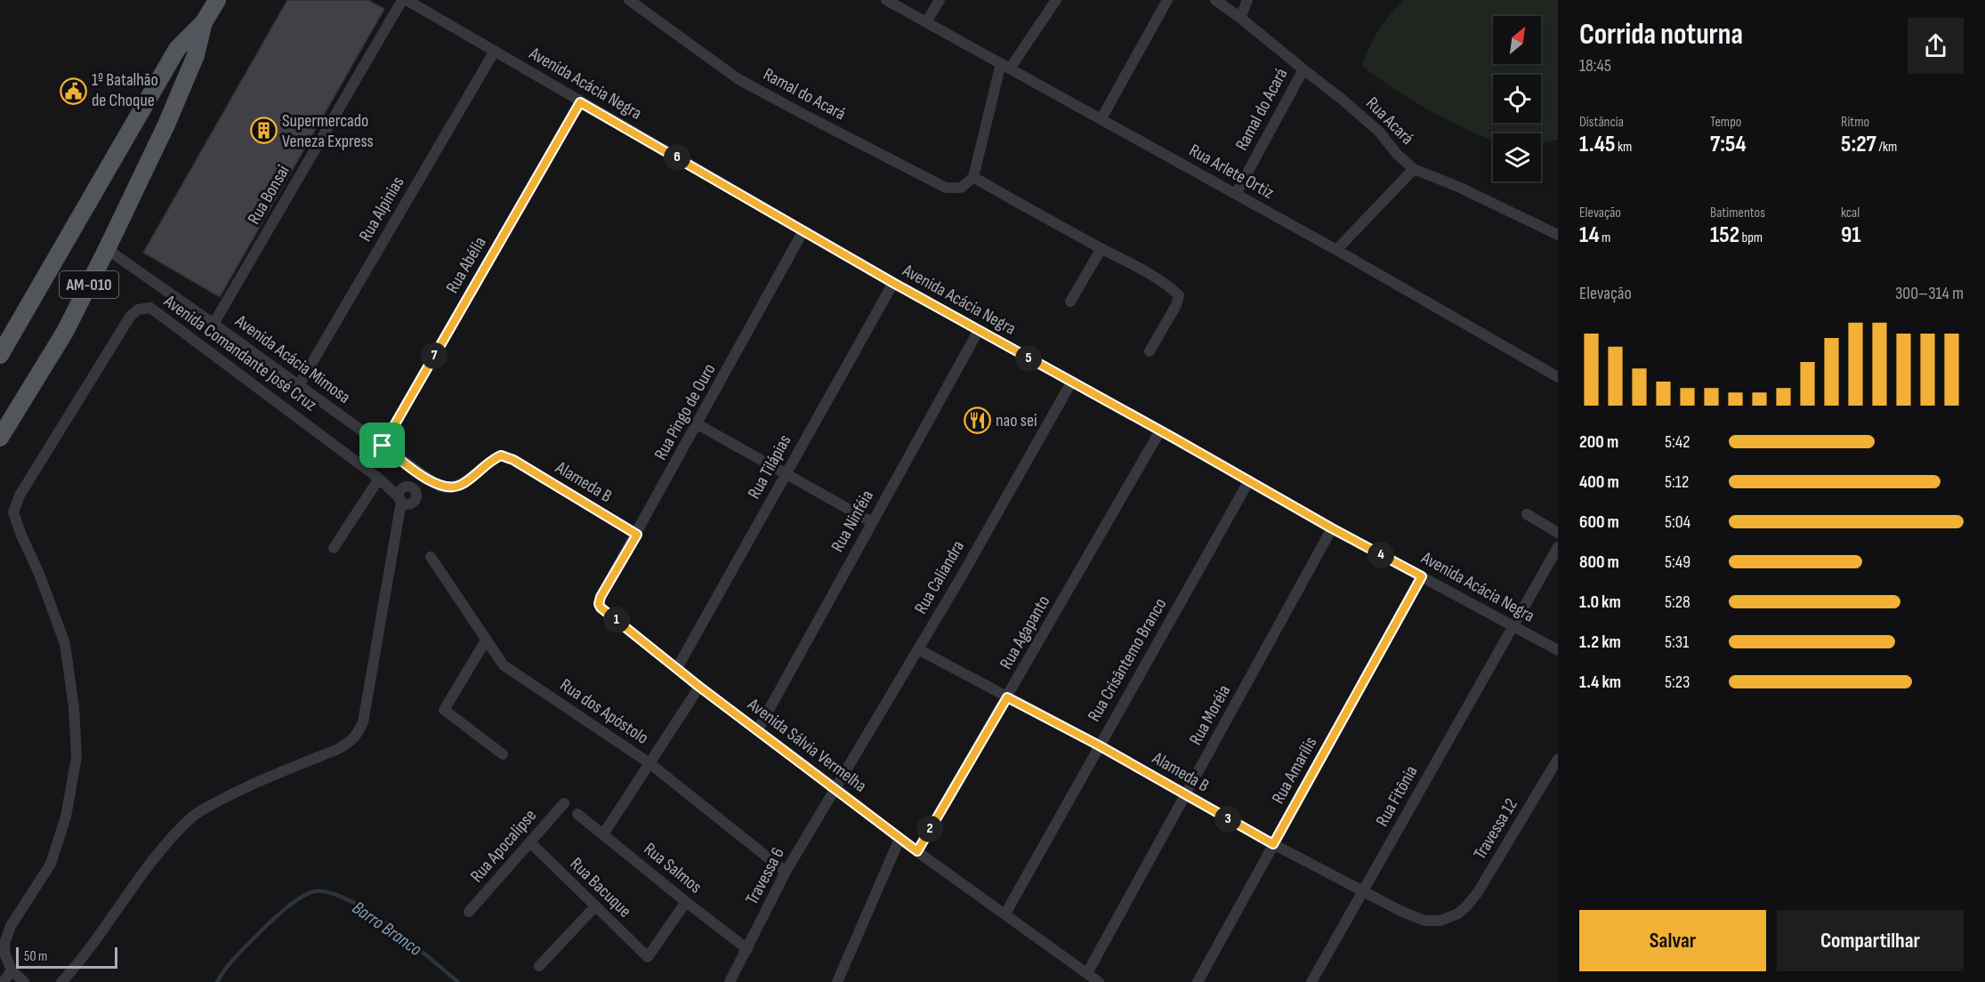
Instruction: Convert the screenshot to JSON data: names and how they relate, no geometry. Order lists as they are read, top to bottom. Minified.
{"streets":{"main road":["AM-010"],"street":["Avenida Acácia Negra","Ramal do Acará","Rua Acará","Rua Arlete Ortiz","Rua Bonsai","Rua Alpinias","Rua Abélia","Avenida Comandante José Cruz","Avenida Acácia Mimosa","Rua Pingo de Ouro","Rua Tilápias","Alameda B","Rua Ninféia","Rua Caliandra","Rua Agapanto","Rua Crisântemo Branco","Rua dos Apóstolo","Rua Moréia","Avenida Sálvia Vermelha","Rua Amarílis","Rua Fitônia","Travessa 12","Rua Apocalipse","Rua Salmos","Travessa 6","Rua Bacuque"]},"crossings":[["Avenida Acácia Negra","Rua Bonsai"],["Avenida Acácia Negra","Rua Alpinias"],["Avenida Acácia Negra","Rua Abélia"],["Avenida Acácia Negra","Rua Pingo de Ouro"],["Avenida Acácia Negra","Rua Tilápias"],["Avenida Acácia Negra","Rua Ninféia"],["Avenida Acácia Negra","Rua Caliandra"],["Avenida Acácia Negra","Rua Agapanto"],["Avenida Acácia Negra","Rua Crisântemo Branco"],["Avenida Acácia Negra","Rua Moréia"],["Avenida Acácia Negra","Rua Amarílis"],["Avenida Acácia Negra","Rua Fitônia"],["Ramal do Acará","Rua Acará"],["Ramal do Acará","Rua Arlete Ortiz"],["Rua Bonsai","Avenida Acácia Mimosa"],["Rua Alpinias","Avenida Acácia Mimosa"],["Rua Abélia","Avenida Acácia Mimosa"],["AM-010","Avenida Acácia Mimosa"],["Avenida Acácia Mimosa","Alameda B"],["Rua Pingo de Ouro","Alameda B"],["Rua Pingo de Ouro","Avenida Sálvia Vermelha"],["Rua Tilápias","Avenida Sálvia Vermelha"],["Alameda B","Rua Caliandra"],["Alameda B","Rua Agapanto"],["Alameda B","Rua Crisântemo Branco"],["Alameda B","Rua Moréia"],["Alameda B","Rua Amarílis"],["Alameda B","Rua Fitônia"],["Alameda B","Travessa 12"],["Rua Ninféia","Avenida Sálvia Vermelha"],["Rua Caliandra","Avenida Sálvia Vermelha"],["Rua Caliandra","Travessa 6"],["Rua Agapanto","Avenida Sálvia Vermelha"],["Rua Crisântemo Branco","Avenida Sálvia Vermelha"],["Rua dos Apóstolo","Travessa 6"],["Rua Moréia","Avenida Sálvia Vermelha"],["Avenida Sálvia Vermelha","Travessa 6"],["Rua Apocalipse","Rua Bacuque"],["Rua Salmos","Travessa 6"],["Rua Salmos","Rua Bacuque"]],"water":["Barro Branco"],"places":{"public building":["1º Batalhão de Choque"],"building":["Supermercado Veneza Express"],"restaurant":["nao sei"]},"scale_bar":"50 m","north":"top right","page":{"heading":["Corrida noturna","18:45"],"stats":[["Distância","1.45 km"],["Tempo","7:54"],["Ritmo","5:27 /km"],["Elevação","14 m"],["Batimentos","152 bpm"],["kcal","91"]],"pins":["6","7","5","4","1","3","2"],"chart":["Elevação","300–314 m"],"list":[{"name":"200 m","note":"5:42"},{"name":"400 m","note":"5:12"},{"name":"600 m","note":"5:04"},{"name":"800 m","note":"5:49"},{"name":"1.0 km","note":"5:28"},{"name":"1.2 km","note":"5:31"},{"name":"1.4 km","note":"5:23"}],"buttons":["Salvar","Compartilhar"],"scale":"50 m"}}
